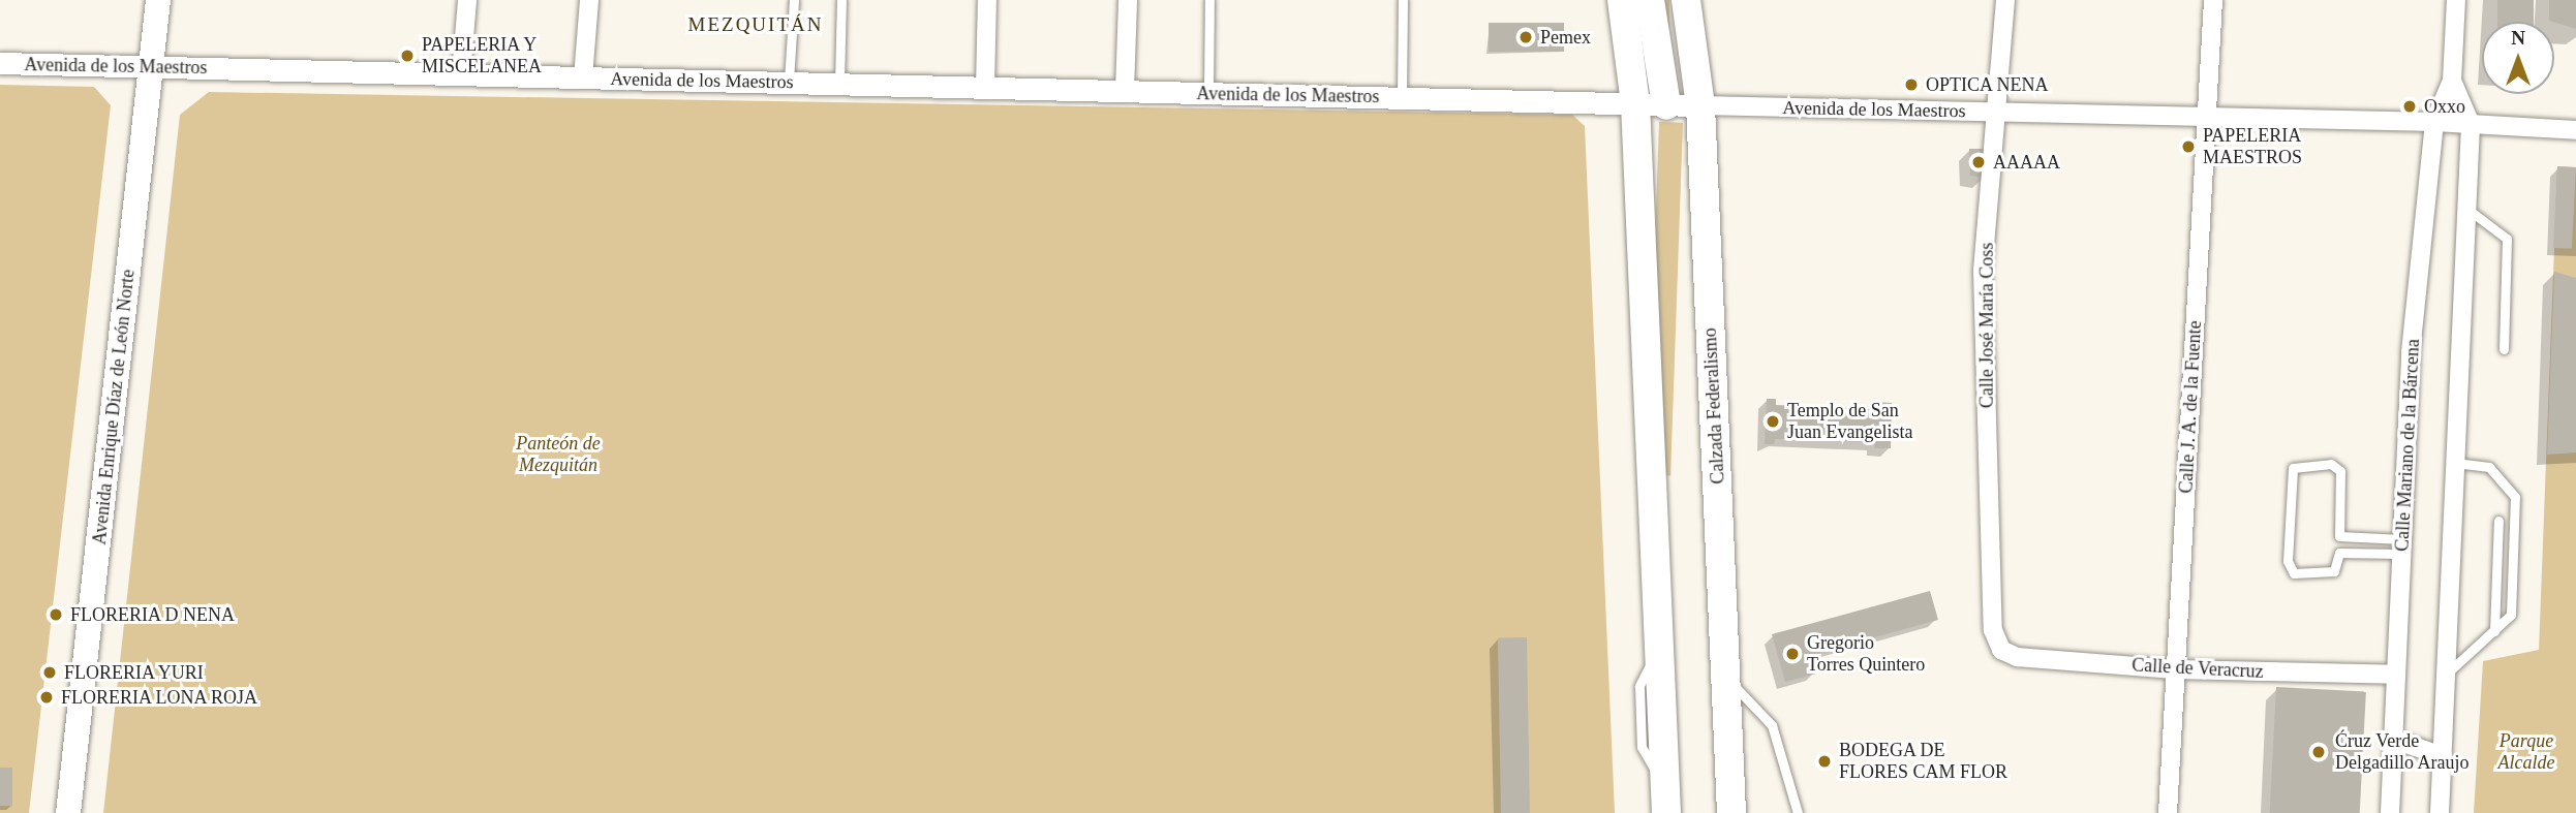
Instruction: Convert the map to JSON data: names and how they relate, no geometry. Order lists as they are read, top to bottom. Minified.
{"streets":{"main road":["Calzada Federalismo","Avenida Enrique Díaz de León Norte"],"street":["Avenida de los Maestros","Calle José María Coss","Calle J. A. de la Fuente","Calle Mariano de la Bárcena","Calle de Veracruz"]},"crossings":[["Avenida de los Maestros","Calle José María Coss"],["Avenida de los Maestros","Calzada Federalismo"],["Avenida de los Maestros","Avenida Enrique Díaz de León Norte"],["Avenida de los Maestros","Calle J. A. de la Fuente"],["Avenida de los Maestros","Calle Mariano de la Bárcena"],["Calle José María Coss","Calle de Veracruz"],["Calle J. A. de la Fuente","Calle de Veracruz"],["Calle Mariano de la Bárcena","Calle de Veracruz"]],"districts":["MEZQUITÁN"],"parks":["Panteón de Mezquitán","Parque Alcalde"],"places":["Pemex","PAPELERIA Y MISCELANEA","OPTICA NENA","Oxxo","PAPELERIA MAESTROS","AAAAA","Templo de San Juan Evangelista","FLORERIA D NENA","Gregorio Torres Quintero","FLORERIA YURI","FLORERIA LONA ROJA","Ćruz Verde Delgadillo Araujo","BODEGA DE FLORES CAM FLOR"],"north":"top"}
